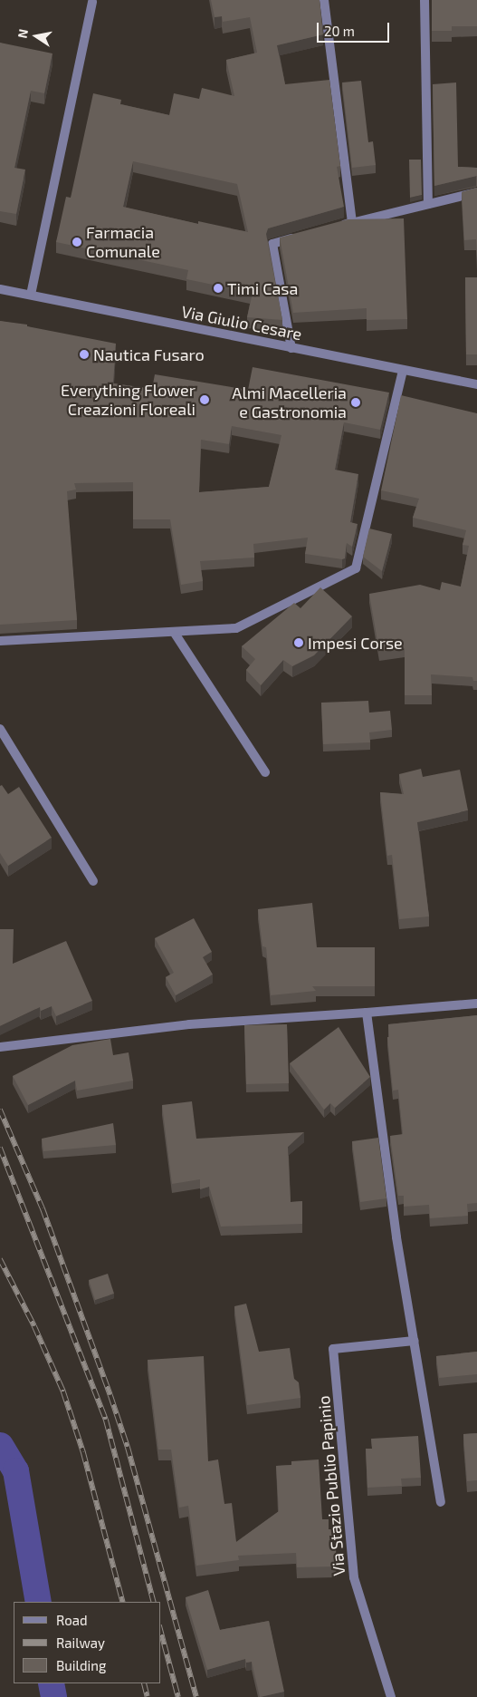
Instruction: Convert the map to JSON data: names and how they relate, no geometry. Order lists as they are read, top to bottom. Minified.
{"streets":{"street":["Via Giulio Cesare","Via Stazio Publio Papinio"]},"places":["Farmacia Comunale","Timi Casa","Nautica Fusaro","Everything Flower Creazioni Floreali","Almi Macelleria e Gastronomia","Impesi Corse"],"legend":["Road","Railway","Building"],"scale_bar":"20 m","north":"left"}
